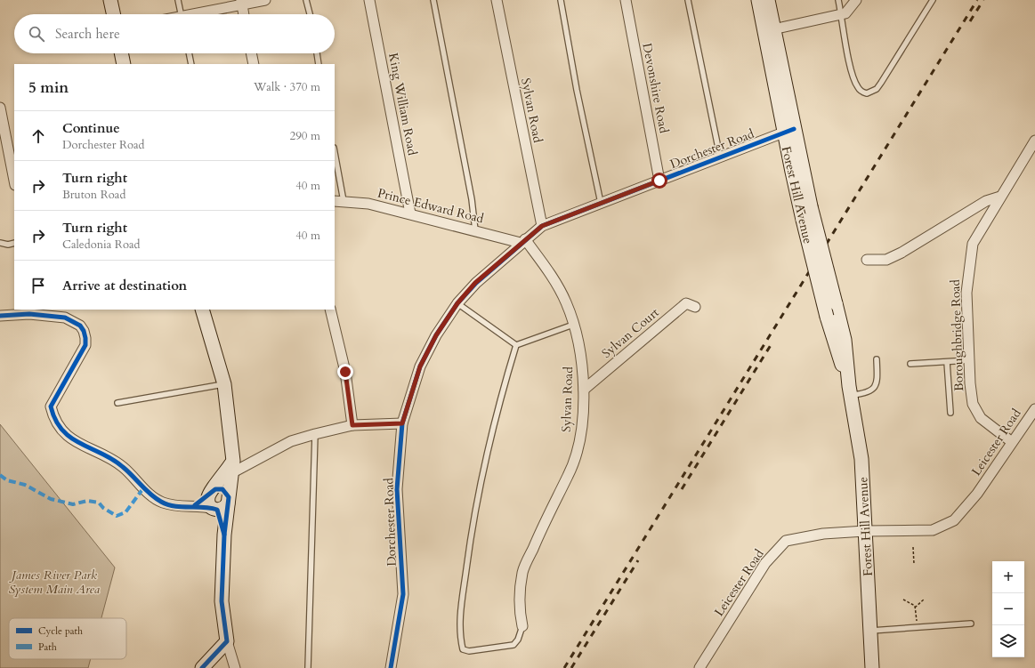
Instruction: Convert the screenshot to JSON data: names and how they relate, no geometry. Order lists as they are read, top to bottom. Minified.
{"streets":{"main road":["Forest Hill Avenue"],"street":["Devonshire Road","King William Road","Sylvan Road","Dorchester Road","Prince Edward Road","Sylvan Court","Boroughbridge Road","Leicester Road"]},"crossings":[["Devonshire Road","Dorchester Road"],["King William Road","Prince Edward Road"],["Sylvan Road","Dorchester Road"],["Sylvan Road","Prince Edward Road"],["Sylvan Road","Sylvan Court"],["Dorchester Road","Forest Hill Avenue"],["Dorchester Road","Prince Edward Road"],["Forest Hill Avenue","Leicester Road"],["Boroughbridge Road","Leicester Road"]],"parks":["James River Park System Main Area"],"legend":["Cycle path","Path"],"page":{"search":"Search here","heading":["5 min","Walk · 370 m"],"list":[["Continue","Dorchester Road","290 m"],["Turn right","Bruton Road","40 m"],["Turn right","Caledonia Road","40 m"],"Arrive at destination"],"map_buttons":["+","−"]}}
